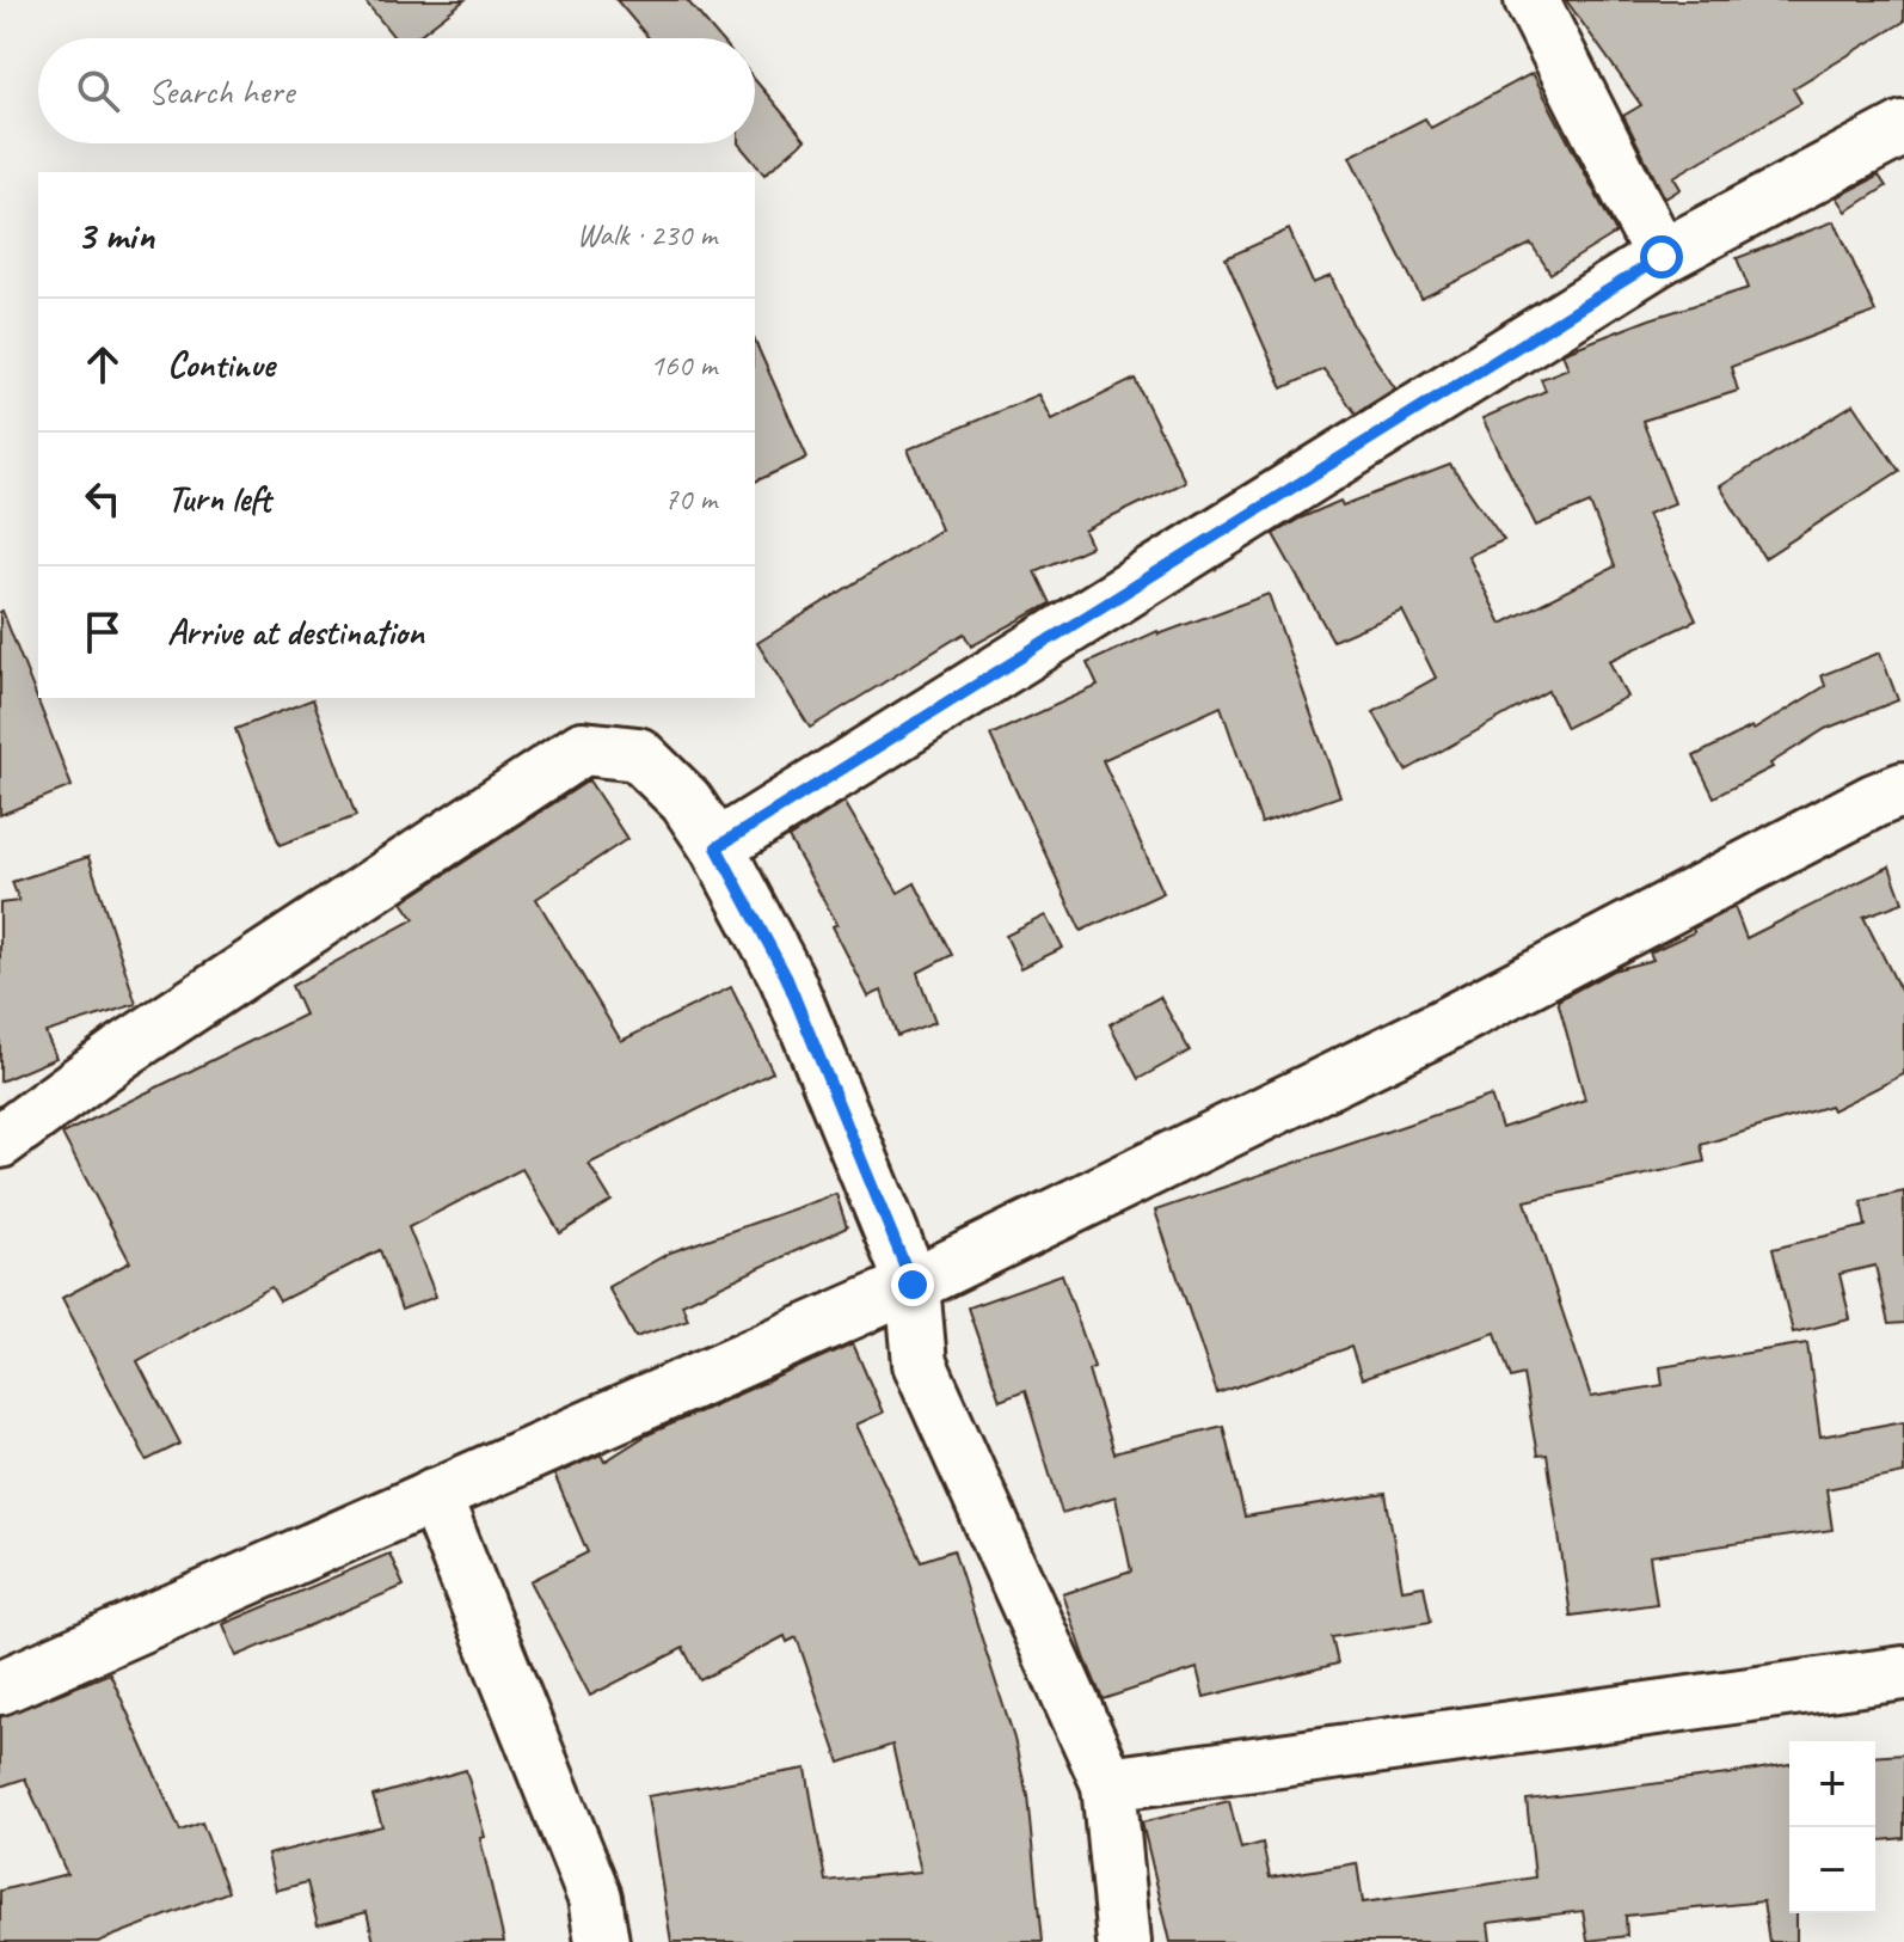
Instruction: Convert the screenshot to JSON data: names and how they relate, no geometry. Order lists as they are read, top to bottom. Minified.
{"page":{"search":"Search here","heading":["3 min","Walk · 230 m"],"list":[["Continue","160 m"],["Turn left","70 m"],"Arrive at destination"],"map_buttons":["+","−"]}}
